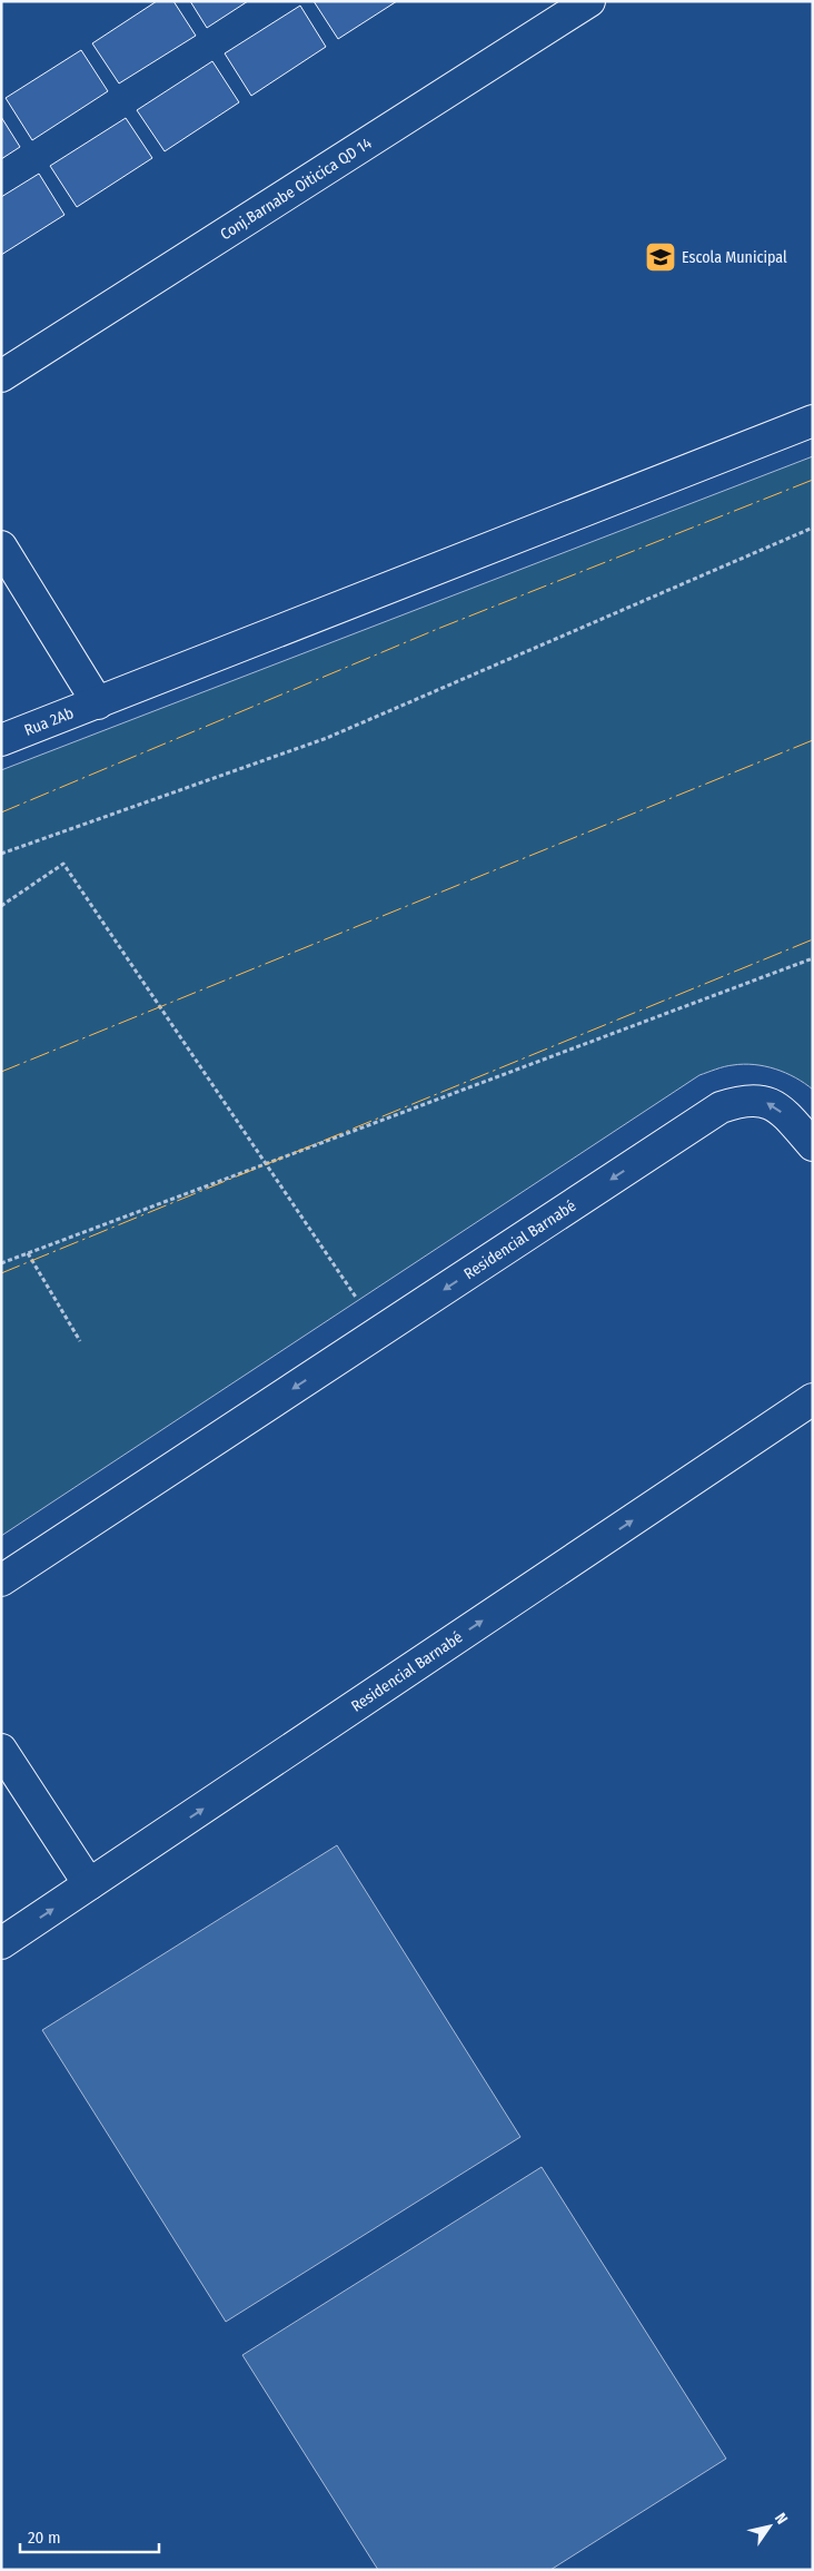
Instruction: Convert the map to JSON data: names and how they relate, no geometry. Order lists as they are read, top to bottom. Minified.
{"streets":{"street":["Conj.Barnabe Oiticica QD 14","Rua 2Ab","Residencial Barnabé"]},"places":{"school or university":["Escola Municipal"]},"scale_bar":"20 m","north":"top right"}
